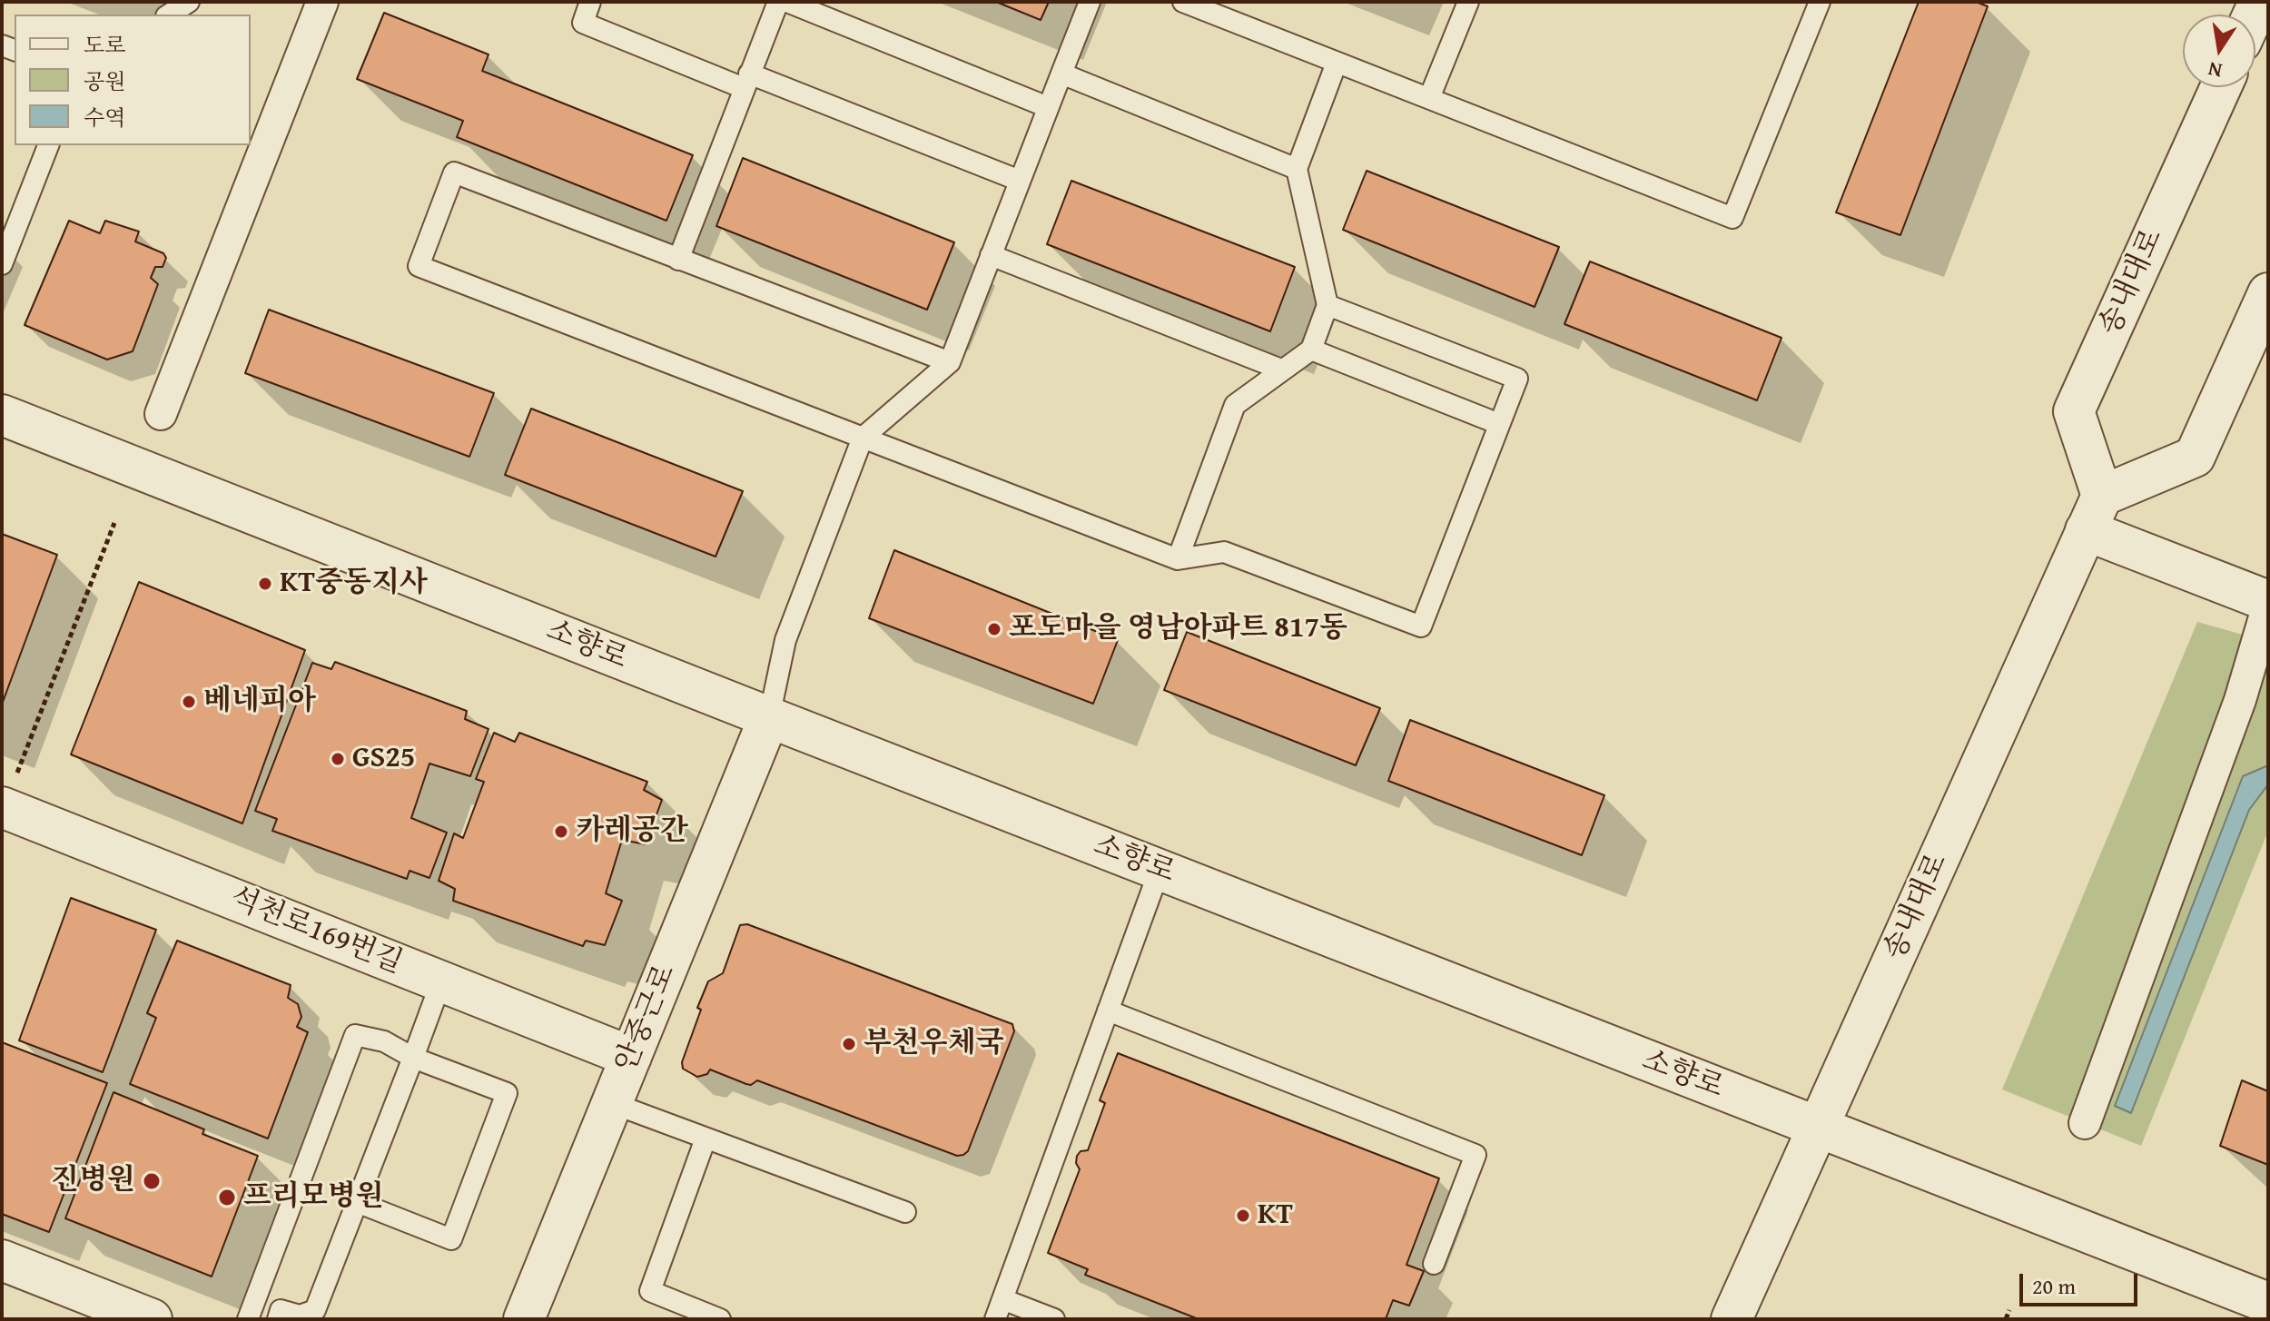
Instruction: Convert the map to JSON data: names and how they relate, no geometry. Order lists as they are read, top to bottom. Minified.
{"streets":{"street":["송내대로","소향로","석천로169번길","안중근로"]},"crossings":[["송내대로","소향로"],["소향로","안중근로"],["석천로169번길","안중근로"]],"places":["KT중동지사","포도마을 영남아파트 817동","베네피아","GS25","카레공간","부천우체국","진병원","프리모병원","KT"],"legend":["도로","공원","수역"],"scale_bar":"20 m","north":"bottom"}
